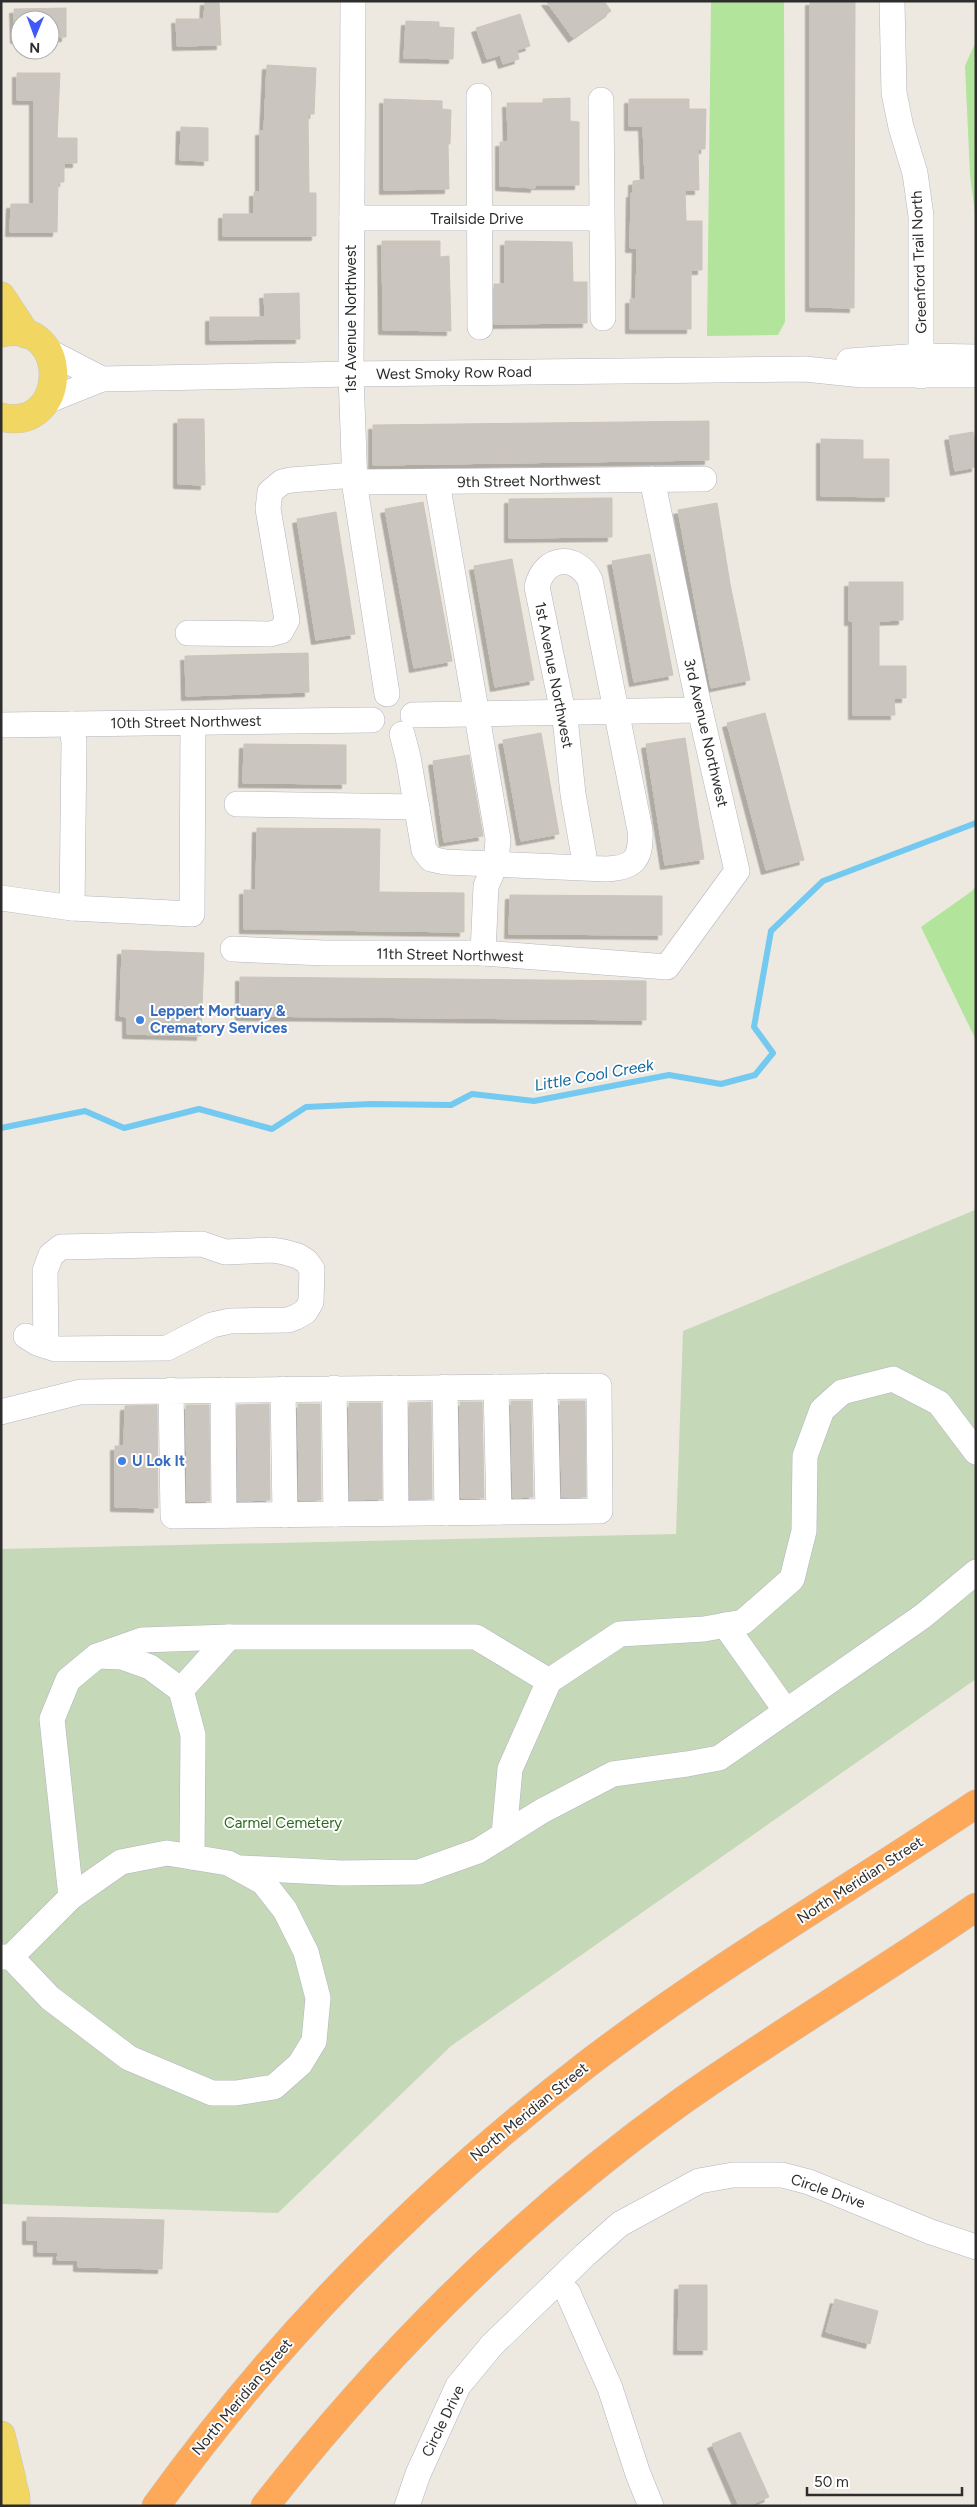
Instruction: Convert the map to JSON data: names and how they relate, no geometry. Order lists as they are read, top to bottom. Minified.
{"streets":{"highway":["North Meridian Street"],"street":["Trailside Drive","Greenford Trail North","1st Avenue Northwest","West Smoky Row Road","9th Street Northwest","10th Street Northwest","3rd Avenue Northwest","11th Street Northwest","Circle Drive"]},"crossings":[["Trailside Drive","1st Avenue Northwest"],["Greenford Trail North","West Smoky Row Road"],["1st Avenue Northwest","West Smoky Row Road"],["1st Avenue Northwest","9th Street Northwest"],["1st Avenue Northwest","10th Street Northwest"],["9th Street Northwest","3rd Avenue Northwest"],["3rd Avenue Northwest","11th Street Northwest"]],"water":["Little Cool Creek"],"parks":["Carmel Cemetery"],"places":["Leppert Mortuary & Crematory Services","U Lok It"],"scale_bar":"50 m","north":"bottom"}
